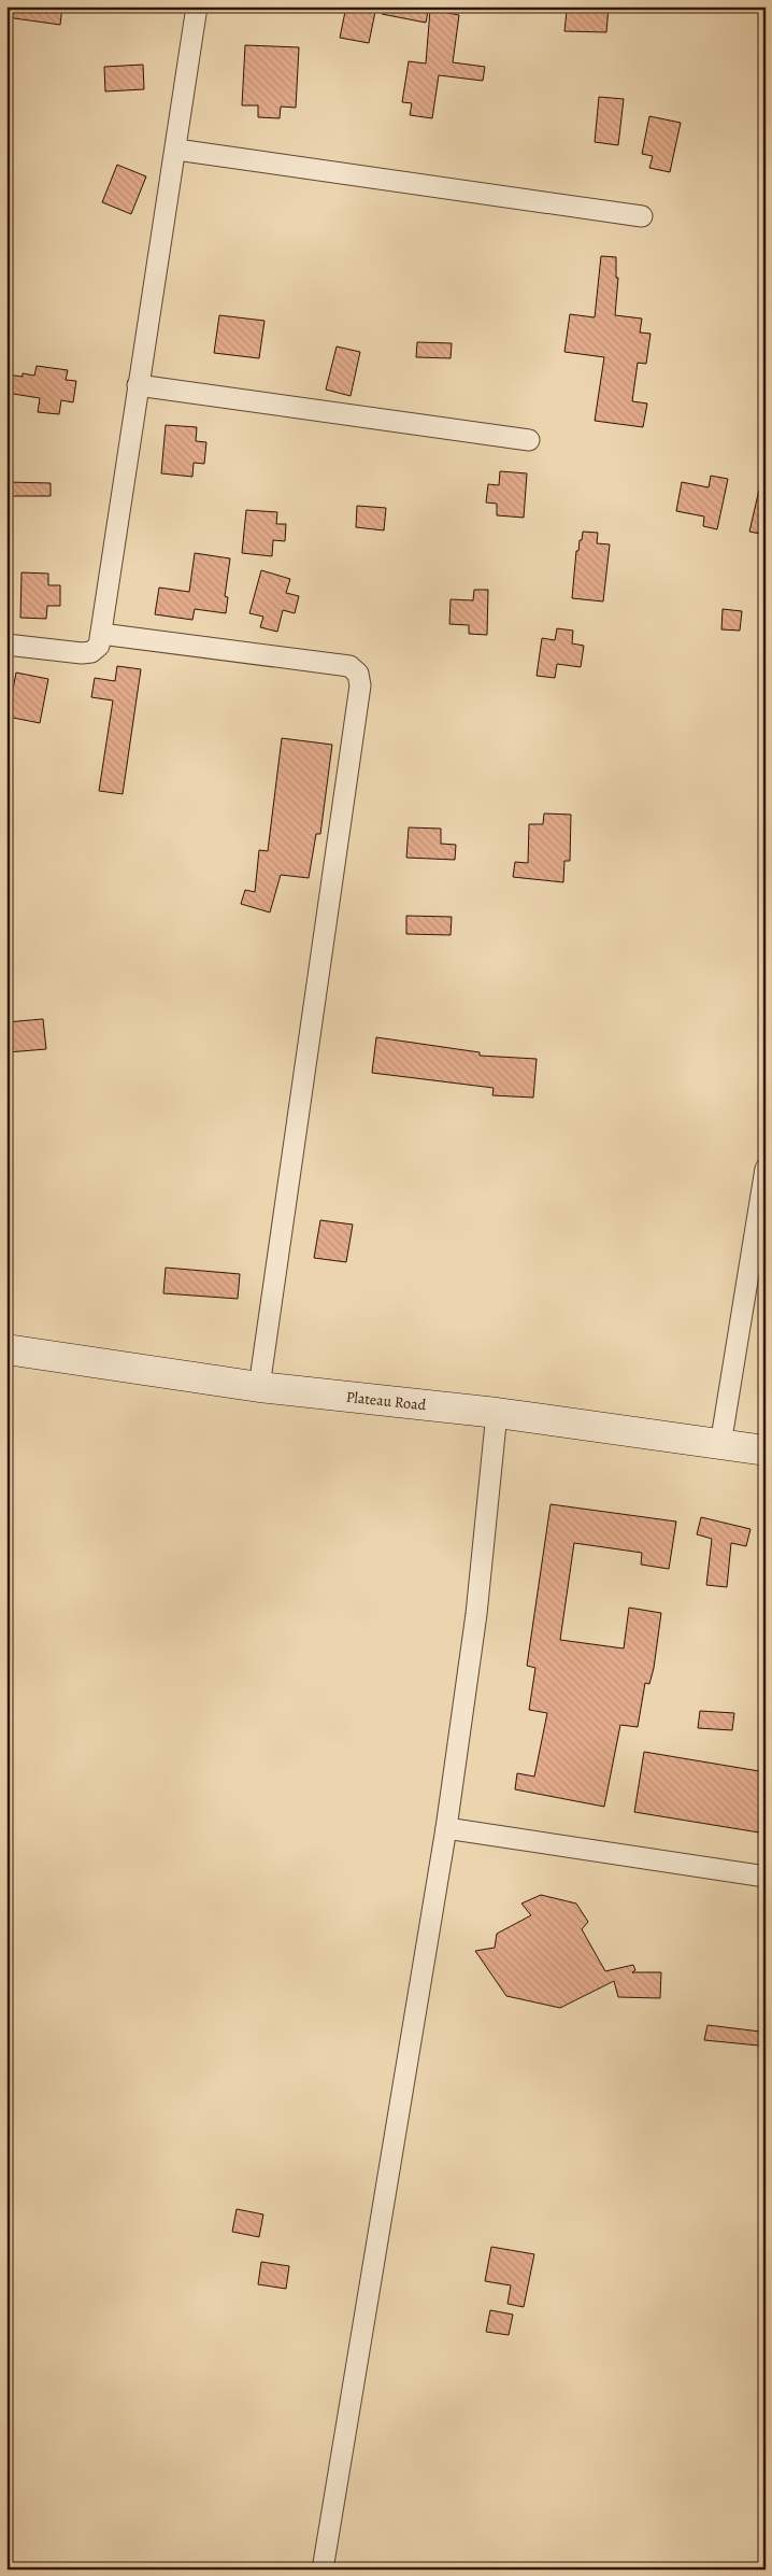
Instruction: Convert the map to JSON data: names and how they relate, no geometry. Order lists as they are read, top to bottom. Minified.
{"streets":{"street":["Plateau Road"]}}
